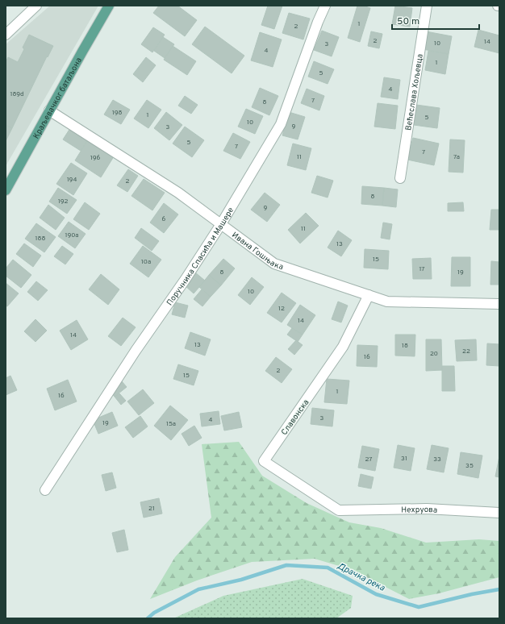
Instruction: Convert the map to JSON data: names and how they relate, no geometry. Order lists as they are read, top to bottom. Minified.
{"streets":{"main road":["Краљевачког батаљона"],"street":["Већеслава Хољевца","Ивана Гошњака","Поручника Спасића и Машере","Славонска","Нехруова"]},"crossings":[["Краљевачког батаљона","Ивана Гошњака"],["Ивана Гошњака","Поручника Спасића и Машере"],["Ивана Гошњака","Славонска"],["Славонска","Нехруова"]],"water":["Драчка река"],"house_numbers":["1","2","2","14","10","3","4","1","5","4","189d","7","8","198","1","5","10","9","3","5","7","7","11","7a","196","194","2","8","192","9","6","11","190a","188","13","15","10a","17","8","19","10","12","14","14","13","18","22","20","16","2","15","1","16","3","4","19","15a","31","27","33","35","21"],"scale_bar":"50 m"}
